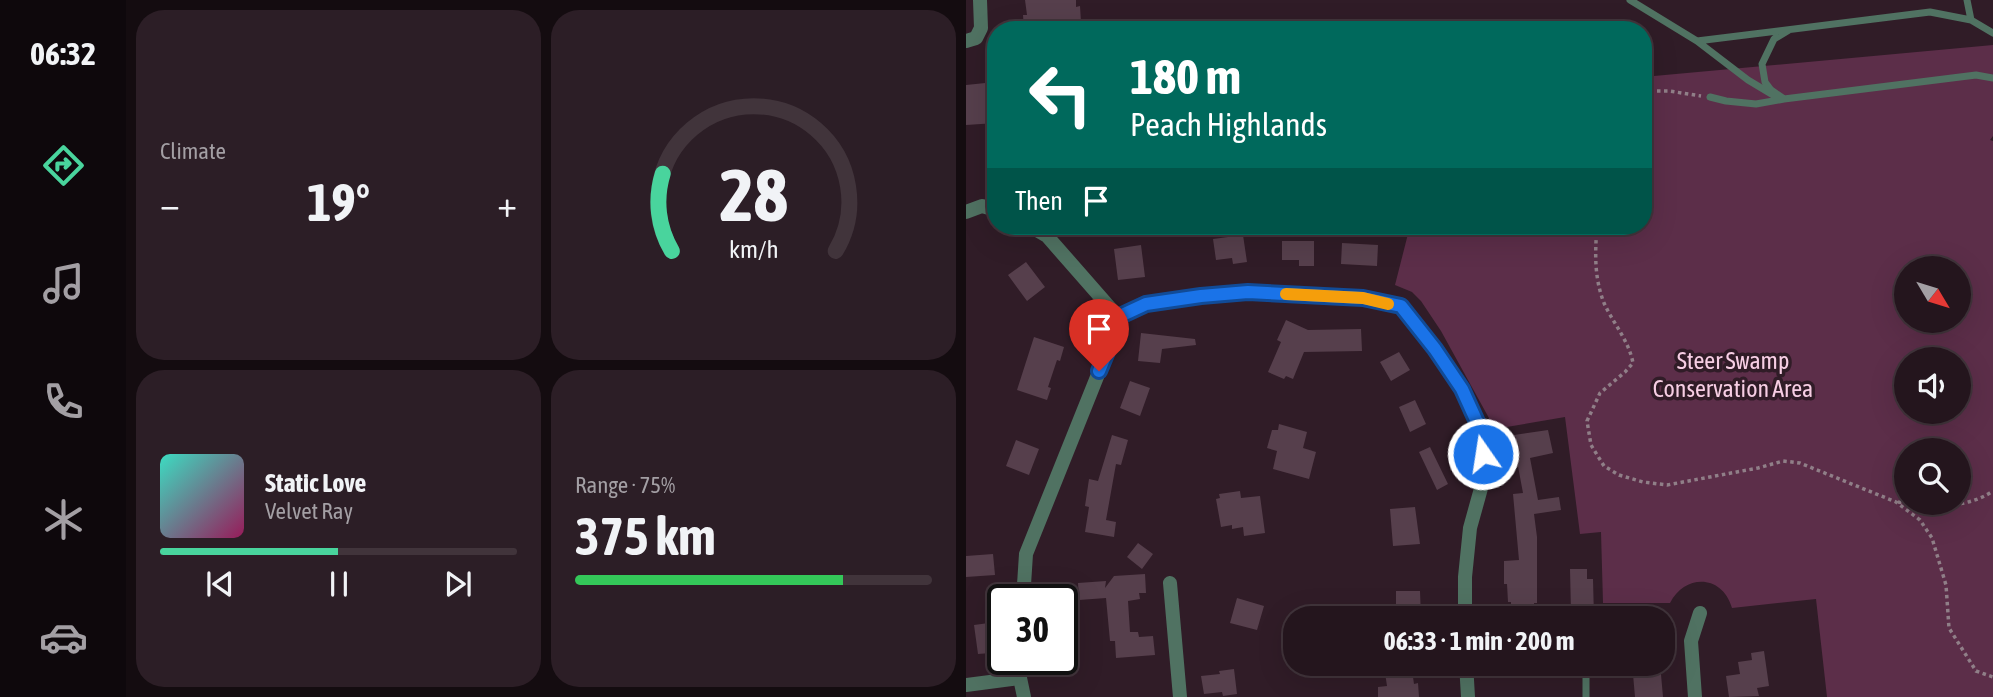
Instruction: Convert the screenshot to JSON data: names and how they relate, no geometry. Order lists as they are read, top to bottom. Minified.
{"parks":["Steer Swamp Conservation Area"],"north":"bottom right","page":{"tabs":"06:32","tile":["Climate",["Range · 75%","375 km"]],"turn":["180 m","Peach Highlands"],"then":"Then","heat":["−","19°","+"],"song":["Static Love","Velvet Ray"],"limit":"30","trip":"06:33 · 1 min · 200 m","gauge":["28","km/h"]}}
